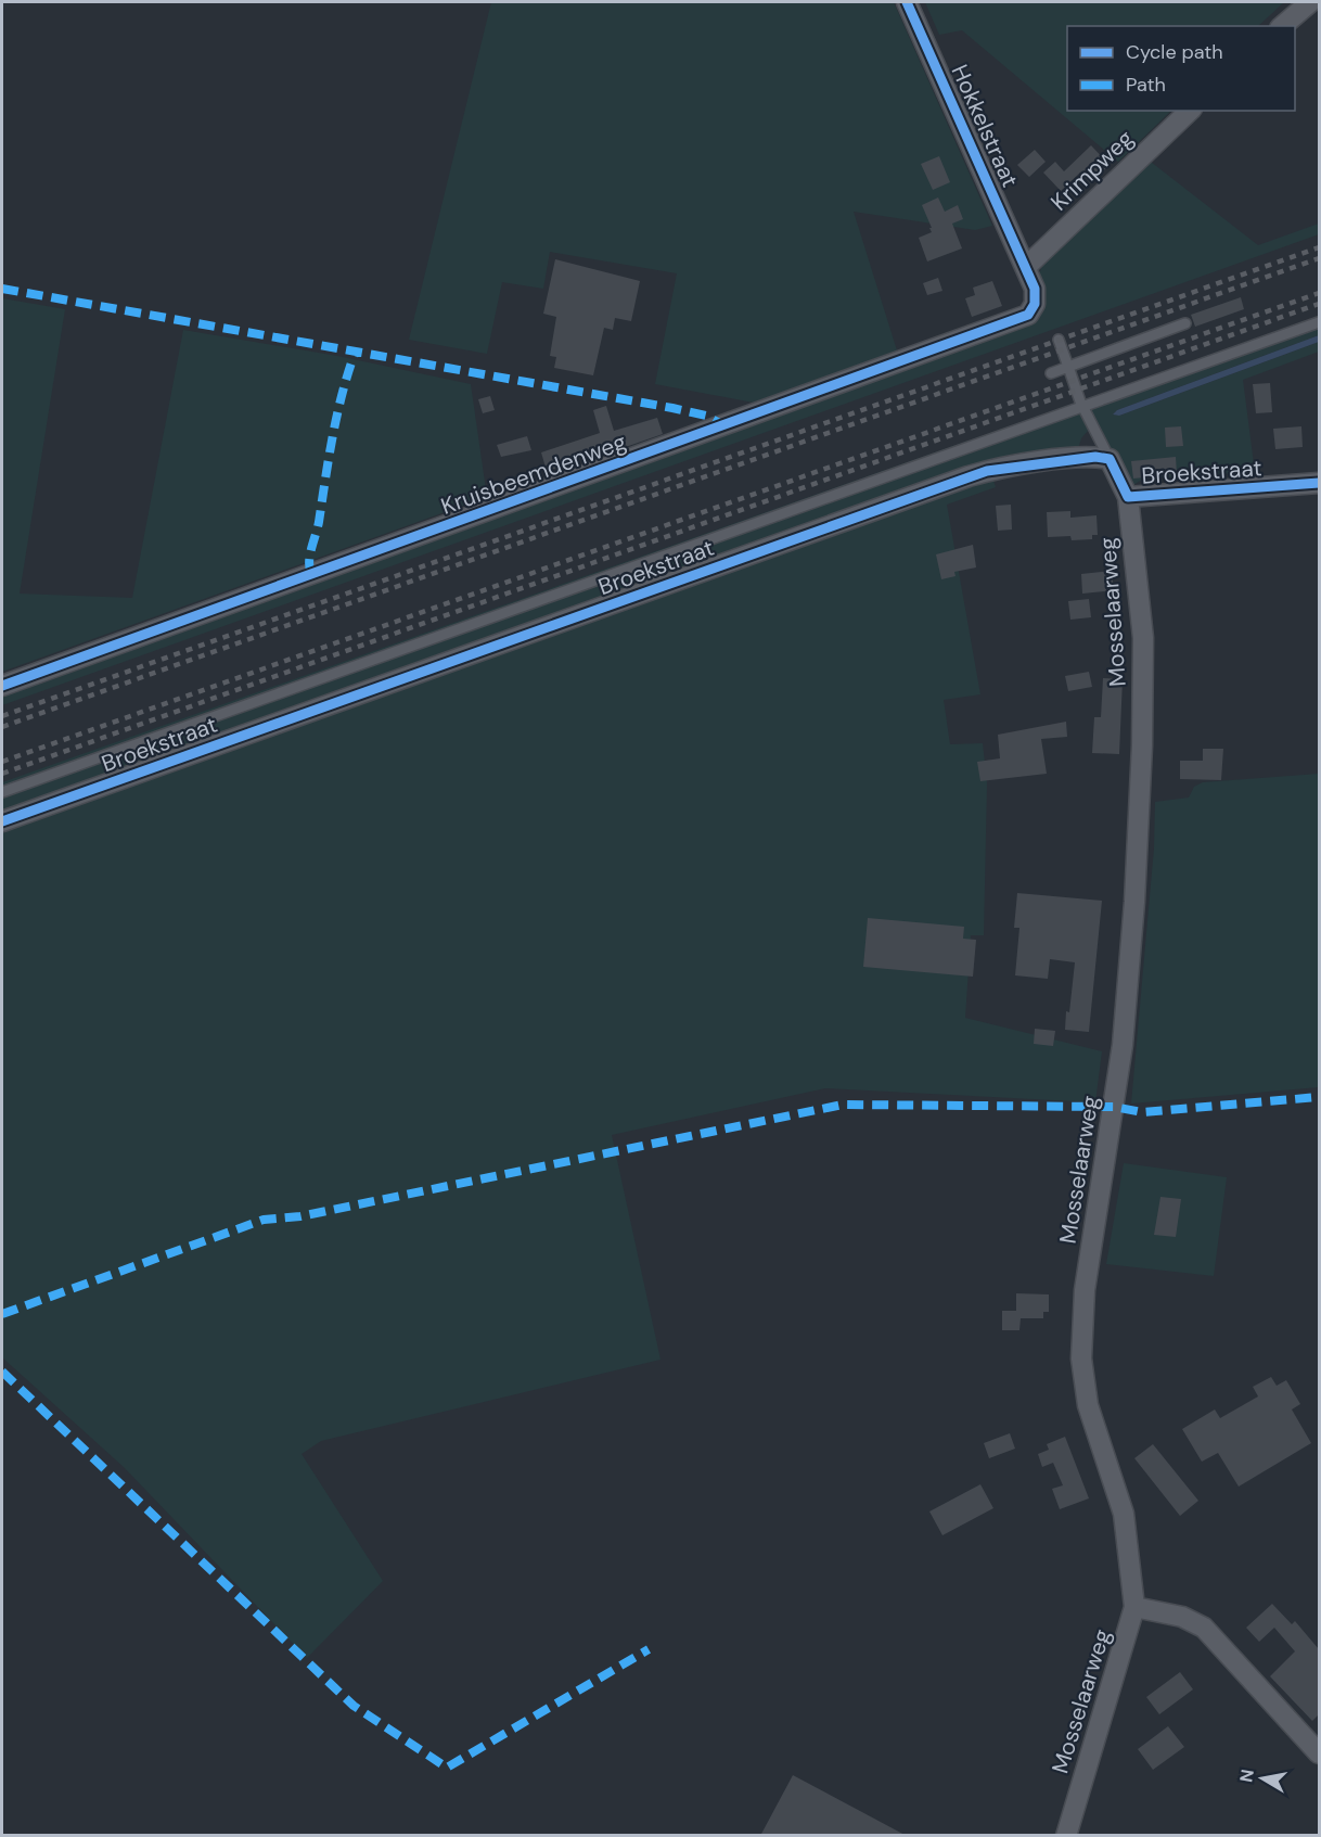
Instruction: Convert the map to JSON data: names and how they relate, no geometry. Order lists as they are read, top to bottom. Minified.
{"streets":{"street":["Hokkelstraat","Krimpweg","Broekstraat","Kruisbeemdenweg","Mosselaarweg"]},"crossings":[["Hokkelstraat","Krimpweg"],["Hokkelstraat","Kruisbeemdenweg"],["Krimpweg","Kruisbeemdenweg"],["Broekstraat","Mosselaarweg"]],"legend":["Cycle path","Path"],"north":"left"}
